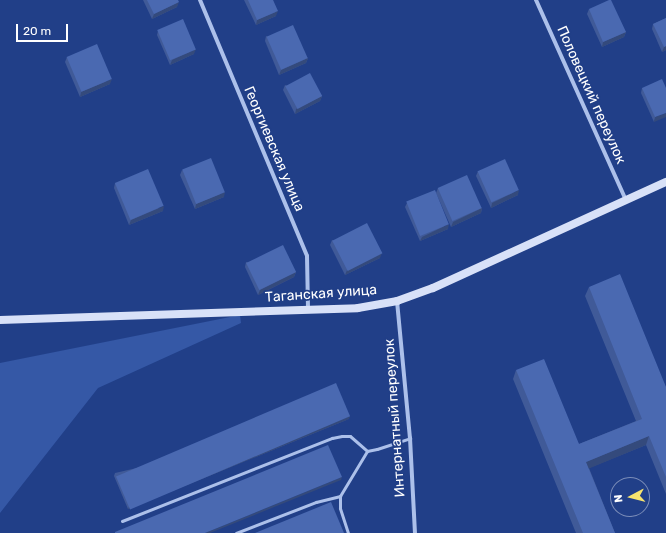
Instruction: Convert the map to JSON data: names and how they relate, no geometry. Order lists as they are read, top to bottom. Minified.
{"streets":{"street":["Половецкий переулок","Георгиевская улица","Таганская улица","Интернатный переулок"]},"crossings":[["Половецкий переулок","Таганская улица"],["Георгиевская улица","Таганская улица"],["Таганская улица","Интернатный переулок"]],"scale_bar":"20 m","north":"left"}
